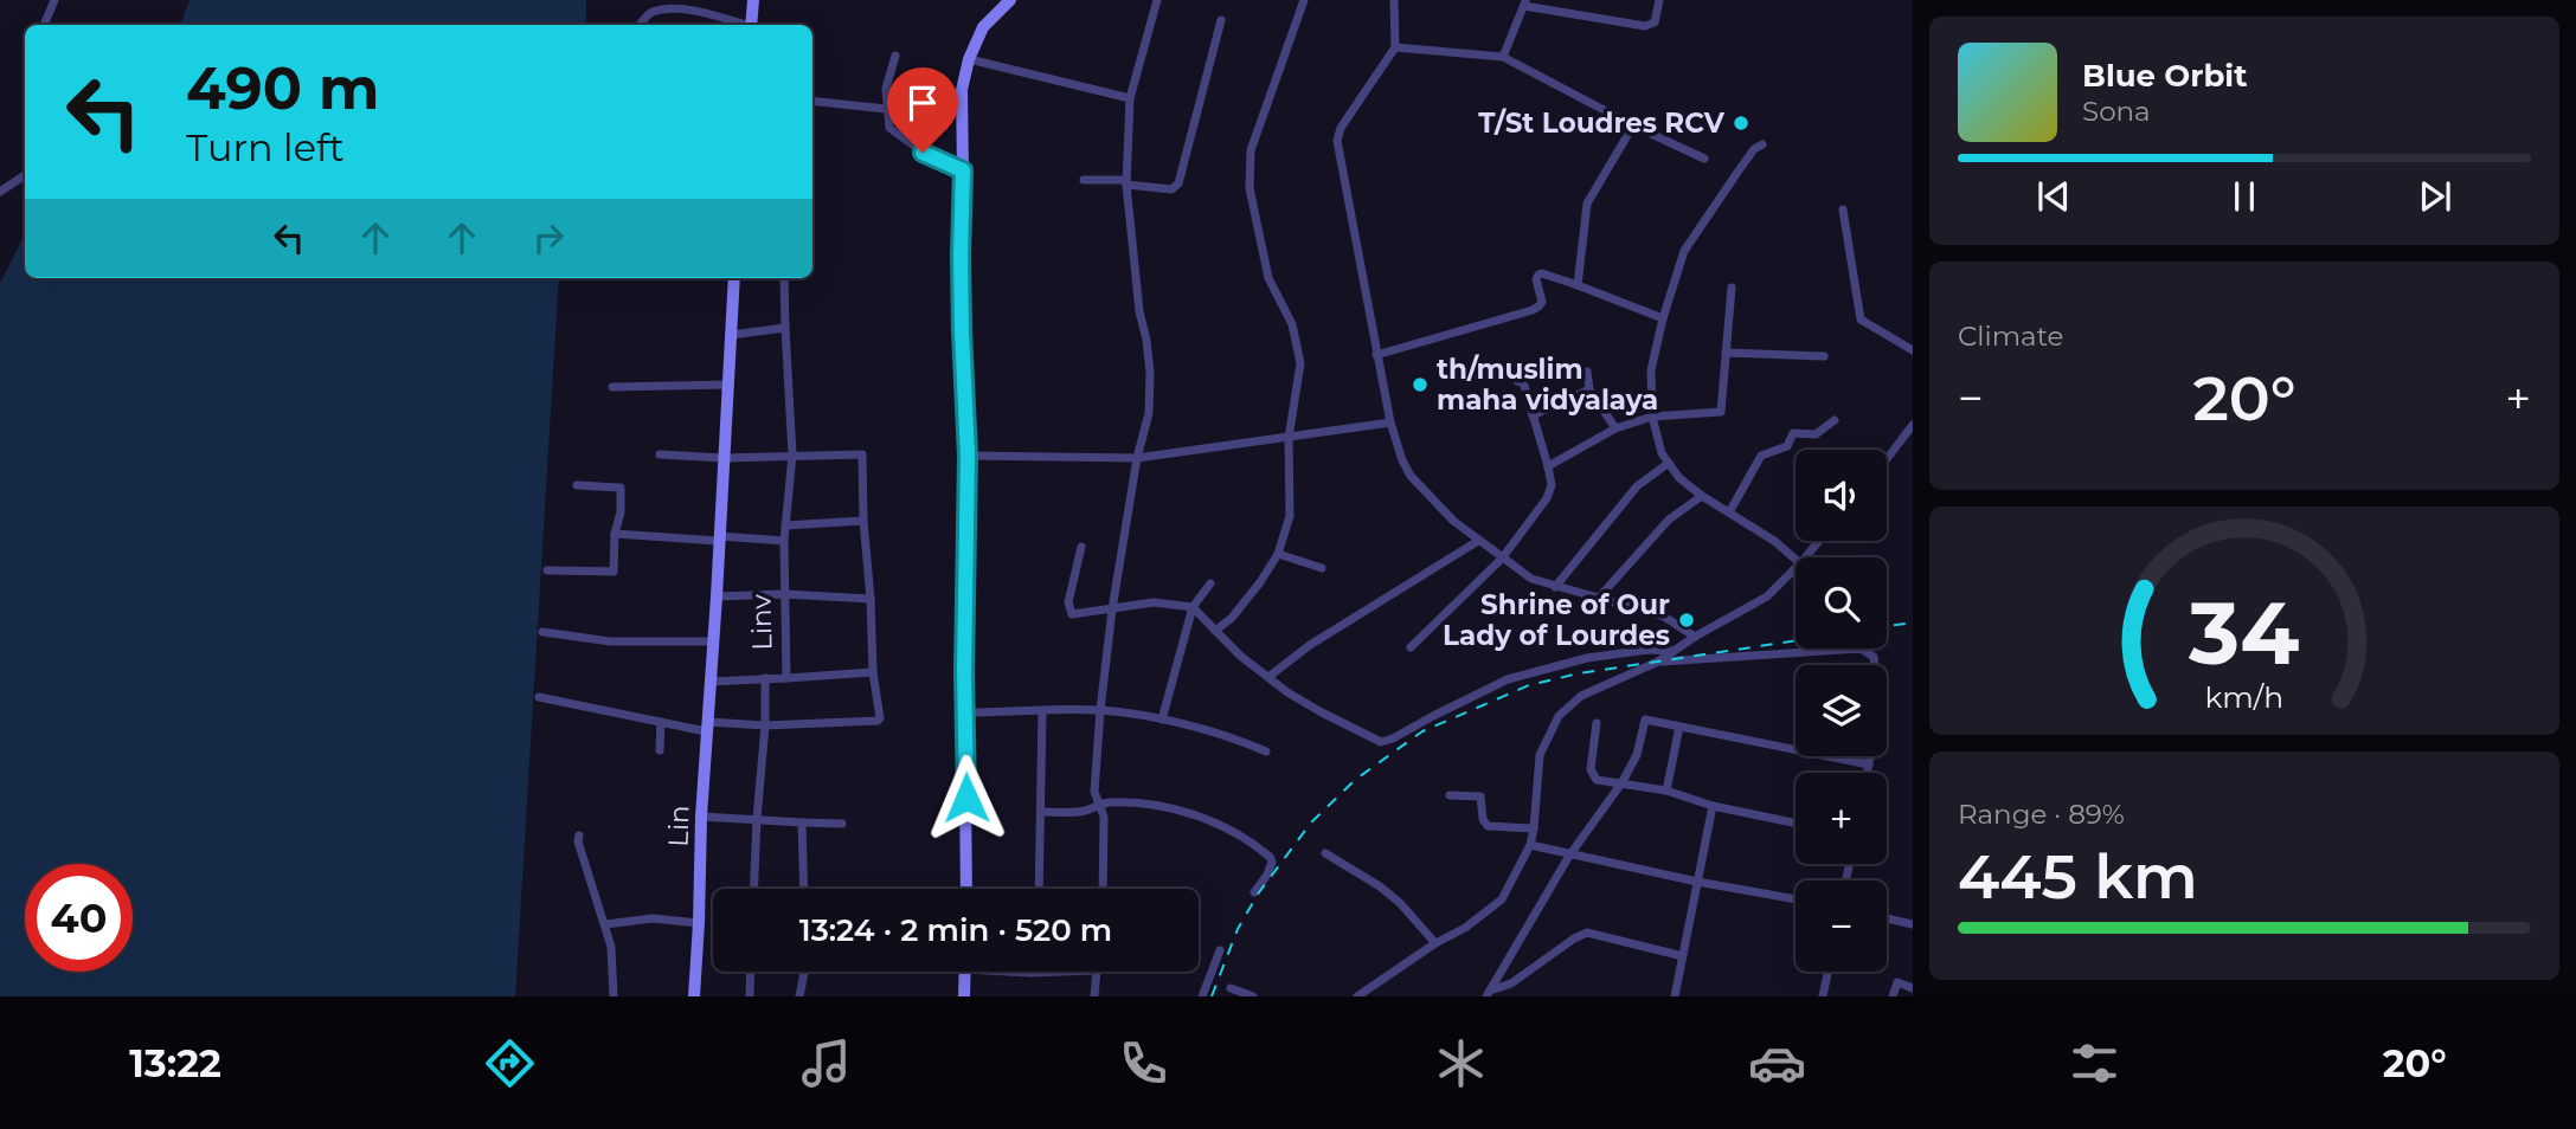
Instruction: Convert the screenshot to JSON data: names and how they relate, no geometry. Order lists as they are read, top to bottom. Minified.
{"streets":{"street":["Linv","Lin"]},"crossings":[["Linv","Lin"]],"places":["T/St Loudres RCV","th/muslim maha vidyalaya","Shrine of Our Lady of Lourdes"],"page":{"turn":["490 m","Turn left"],"song":["Blue Orbit","Sona"],"tile":["Climate",["Range · 89%","445 km"]],"heat":["−","20°","+"],"map_buttons":["+","−"],"limit":"40","trip":"13:24 · 2 min · 520 m","tabs":["13:22","20°"],"gauge":["34","km/h"]}}
